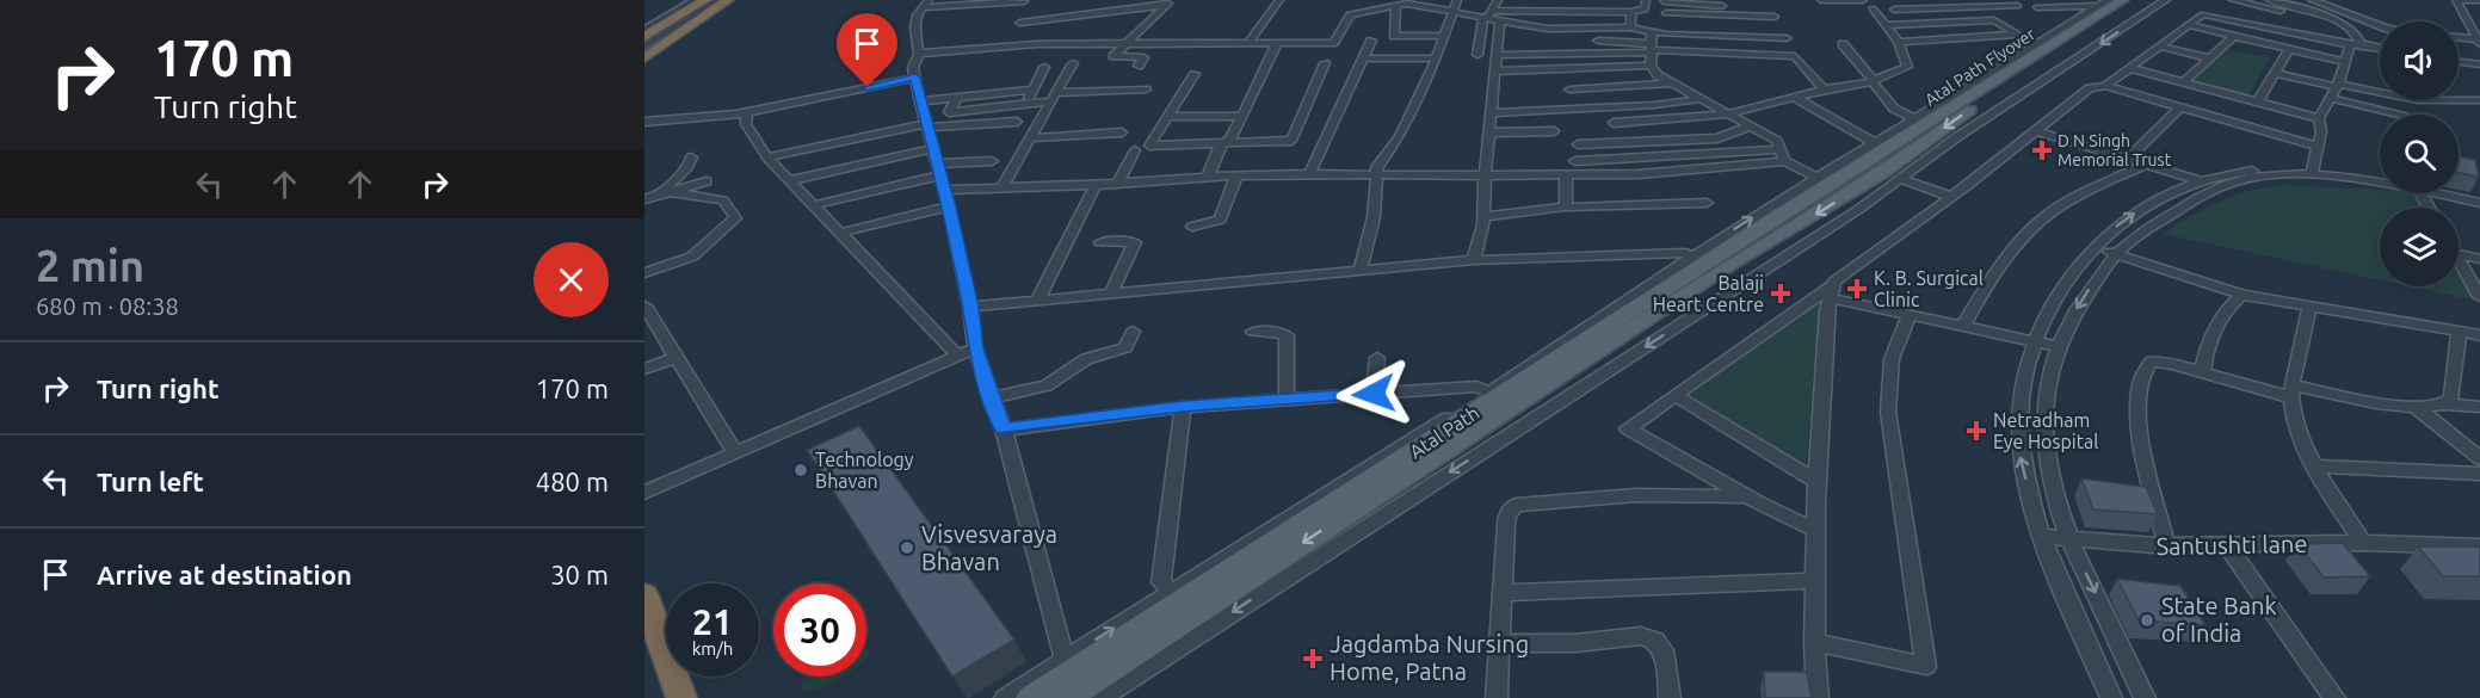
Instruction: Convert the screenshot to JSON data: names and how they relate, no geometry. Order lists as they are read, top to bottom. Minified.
{"streets":{"main road":["Atal Path Flyover","Atal Path"],"street":["Santushti lane"]},"crossings":[["Atal Path Flyover","Atal Path"]],"places":{"health":["D N Singh Memorial Trust","K. B. Surgical Clinic","Balaji Heart Centre","Netradham Eye Hospital","Jagdamba Nursing Home, Patna"],"other":["Technology Bhavan","Visvesvaraya Bhavan","State Bank of India"]},"page":{"turn":["170 m","Turn right"],"heading":["2 min","680 m · 08:38"],"list":[{"name":"Turn right","value":"170 m"},{"name":"Turn left","value":"480 m"},{"name":"Arrive at destination","value":"30 m"}],"speed":"21 km/h","limit":"30"}}
